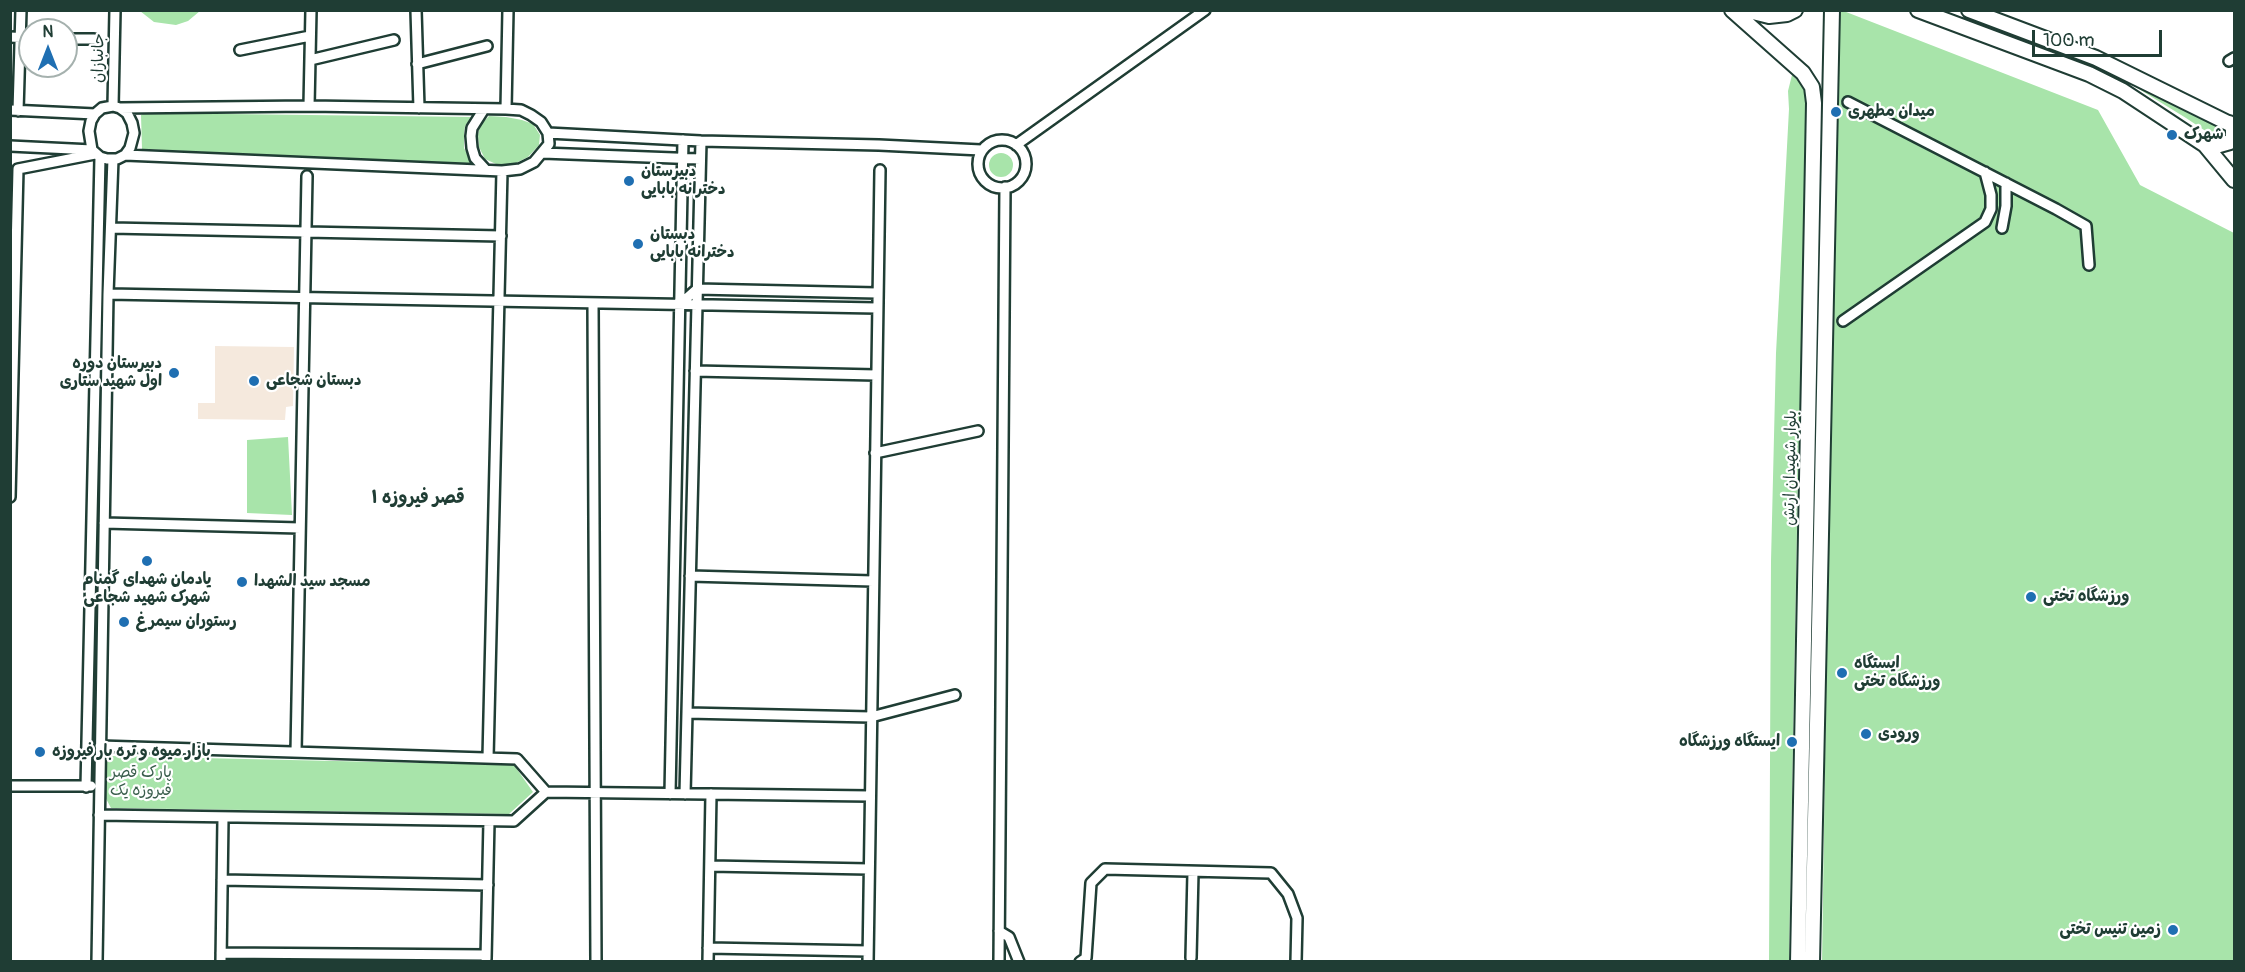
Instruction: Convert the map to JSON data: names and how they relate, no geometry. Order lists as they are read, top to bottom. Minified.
{"streets":{"main road":["بلوار شهیدان ارتش"],"street":["جانبازان"]},"districts":["قصر فیروزه ۱"],"parks":["پارک قصر فیروزه یک"],"places":["میدان مطهری","شهرک","دبیرستان دخترانه بابایی","دبستان دخترانه بابایی","دبیرستان دوره اول شهید ستاری","دبستان شجاعی","یادمان شهدای گمنام شهرک شهید شجاعی","مسجد سید الشهدا","ورزشگاه تختی","رستوران سیمرغ","ایستگاه ورزشگاه تختی","ورودی","ایستگاه ورزشگاه","بازار میوه و تره بار فیروزه","زمین تنیس تختی"],"scale_bar":"100 m","north":"top"}
